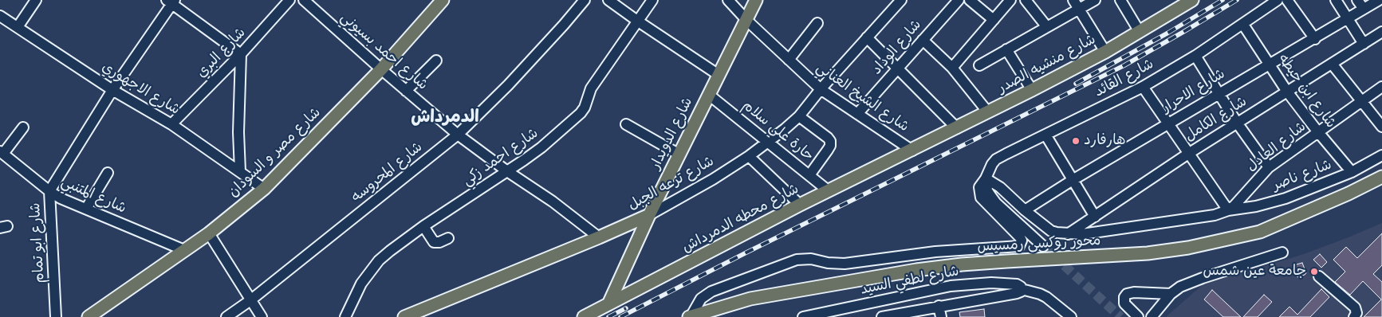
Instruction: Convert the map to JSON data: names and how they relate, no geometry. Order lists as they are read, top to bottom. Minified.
{"streets":{"main road":["شارع منشيه الصدر","شارع الدويدار","شارع مصر و السودان","شارع ترعه الجبل","شارع محطه الدمرداش","محور روكسى رمسيس"],"street":["شارع الوداد","شارع احمد بسيوني","شارع البري","شارع القائد","شارع الاجهوري","شارع الاحرار","شارع ابن حيطه","شارع الشيخ العناني","شارع الكامل","حارة علي سلام","شارع العادل","شارع احمد زكي","شارع المحروسه","شارع ناصر","شارع المتنبي","شارع ابو تمام","شارع لطفي السيد"]},"crossings":[["شارع الوداد","شارع الشيخ العناني"],["شارع احمد بسيوني","شارع مصر و السودان"],["شارع احمد بسيوني","شارع احمد زكي"],["شارع احمد بسيوني","شارع المحروسه"],["شارع احمد بسيوني","شارع ترعه الجبل"],["شارع البري","شارع الاجهوري"],["شارع منشيه الصدر","شارع الشيخ العناني"],["شارع منشيه الصدر","شارع محطه الدمرداش"],["شارع القائد","شارع ابن حيطه"],["شارع القائد","شارع العادل"],["شارع القائد","محور روكسى رمسيس"],["شارع الاجهوري","شارع مصر و السودان"],["شارع الاجهوري","شارع ابو تمام"],["شارع الاحرار","شارع ابن حيطه"],["شارع الاحرار","شارع العادل"],["شارع ابن حيطه","شارع الكامل"],["شارع ابن حيطه","شارع العادل"],["شارع ابن حيطه","شارع ناصر"],["شارع الشيخ العناني","شارع الدويدار"],["شارع الشيخ العناني","شارع ترعه الجبل"],["شارع الشيخ العناني","شارع محطه الدمرداش"],["شارع الكامل","شارع العادل"],["حارة علي سلام","شارع الدويدار"],["حارة علي سلام","شارع ترعه الجبل"],["حارة علي سلام","شارع محطه الدمرداش"],["شارع الدويدار","شارع ترعه الجبل"],["شارع الدويدار","شارع محطه الدمرداش"],["شارع العادل","شارع ناصر"],["شارع مصر و السودان","شارع المتنبي"],["شارع المتنبي","شارع ابو تمام"]],"districts":["الدمرداش"],"places":["هارفارد","جامعة عين شمس"]}
